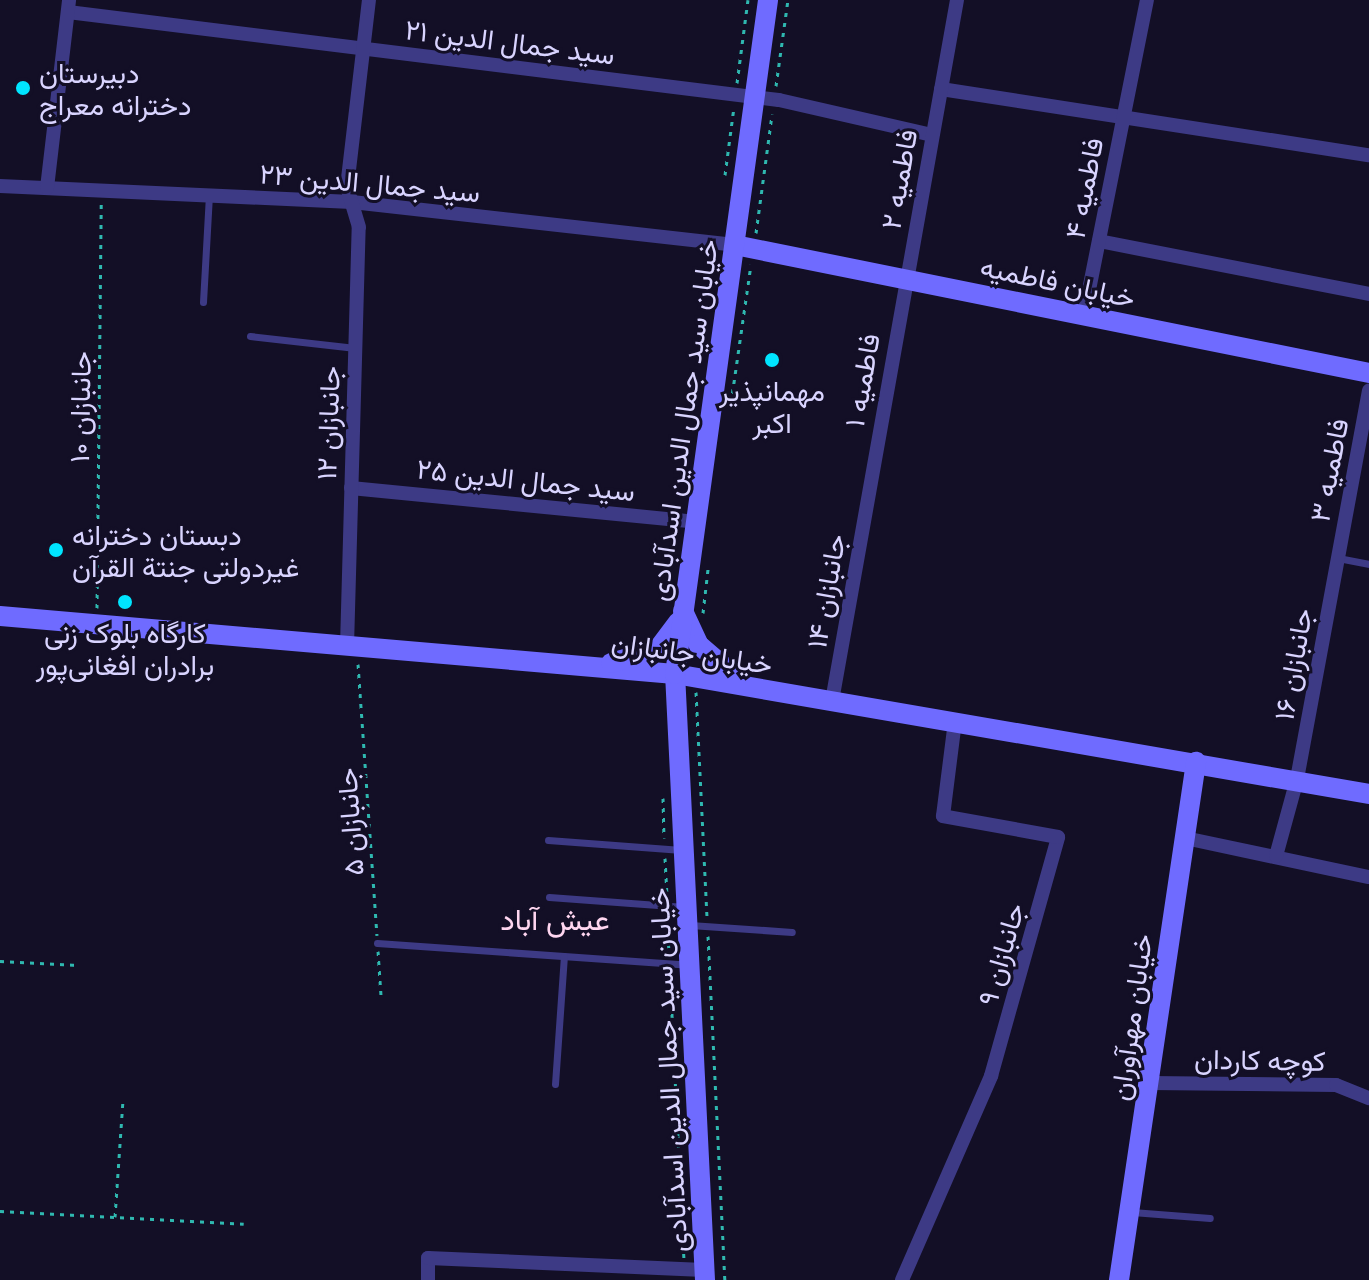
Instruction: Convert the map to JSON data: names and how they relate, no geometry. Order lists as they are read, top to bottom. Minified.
{"streets":{"main road":["خیابان فاطمیه","خیابان سید جمال الدین اسدآبادی","خیابان جانبازان","خیابان مهرآوران"],"street":["سید جمال الدین ۲۱","فاطمیه ۲","سید جمال الدین ۲۳","فاطمیه ۴","فاطمیه ۱","جانبازان ۱۲","فاطمیه ۳","سید جمال الدین ۲۵","جانبازان ۱۴","جانبازان ۱۶","جانبازان ۹","کوچه کاردان"],"path":["جانبازان ۱۰","جانبازان ۵"]},"crossings":[["سید جمال الدین ۲۱","فاطمیه ۲"],["سید جمال الدین ۲۱","خیابان سید جمال الدین اسدآبادی"],["سید جمال الدین ۲۱","جانبازان ۱۲"],["فاطمیه ۲","خیابان فاطمیه"],["فاطمیه ۲","فاطمیه ۱"],["سید جمال الدین ۲۳","خیابان فاطمیه"],["سید جمال الدین ۲۳","جانبازان ۱۰"],["سید جمال الدین ۲۳","خیابان سید جمال الدین اسدآبادی"],["سید جمال الدین ۲۳","جانبازان ۱۲"],["فاطمیه ۴","خیابان فاطمیه"],["خیابان فاطمیه","فاطمیه ۱"],["خیابان فاطمیه","خیابان سید جمال الدین اسدآبادی"],["فاطمیه ۱","جانبازان ۱۴"],["جانبازان ۱۰","خیابان جانبازان"],["خیابان سید جمال الدین اسدآبادی","سید جمال الدین ۲۵"],["خیابان سید جمال الدین اسدآبادی","خیابان جانبازان"],["جانبازان ۱۲","سید جمال الدین ۲۵"],["جانبازان ۱۲","خیابان جانبازان"],["جانبازان ۱۲","جانبازان ۵"],["فاطمیه ۳","جانبازان ۱۶"],["جانبازان ۱۴","خیابان جانبازان"],["خیابان جانبازان","جانبازان ۱۶"],["خیابان جانبازان","جانبازان ۵"],["خیابان جانبازان","جانبازان ۹"],["خیابان جانبازان","خیابان مهرآوران"],["خیابان مهرآوران","کوچه کاردان"]],"districts":["عیش آباد"],"places":["دبیرستان دخترانه معراج","مهمانپذیر اکبر","دبستان دخترانه غیردولتی جنتة القرآن","کارگاه بلوک زنی برادران افغانی‌پور"]}
